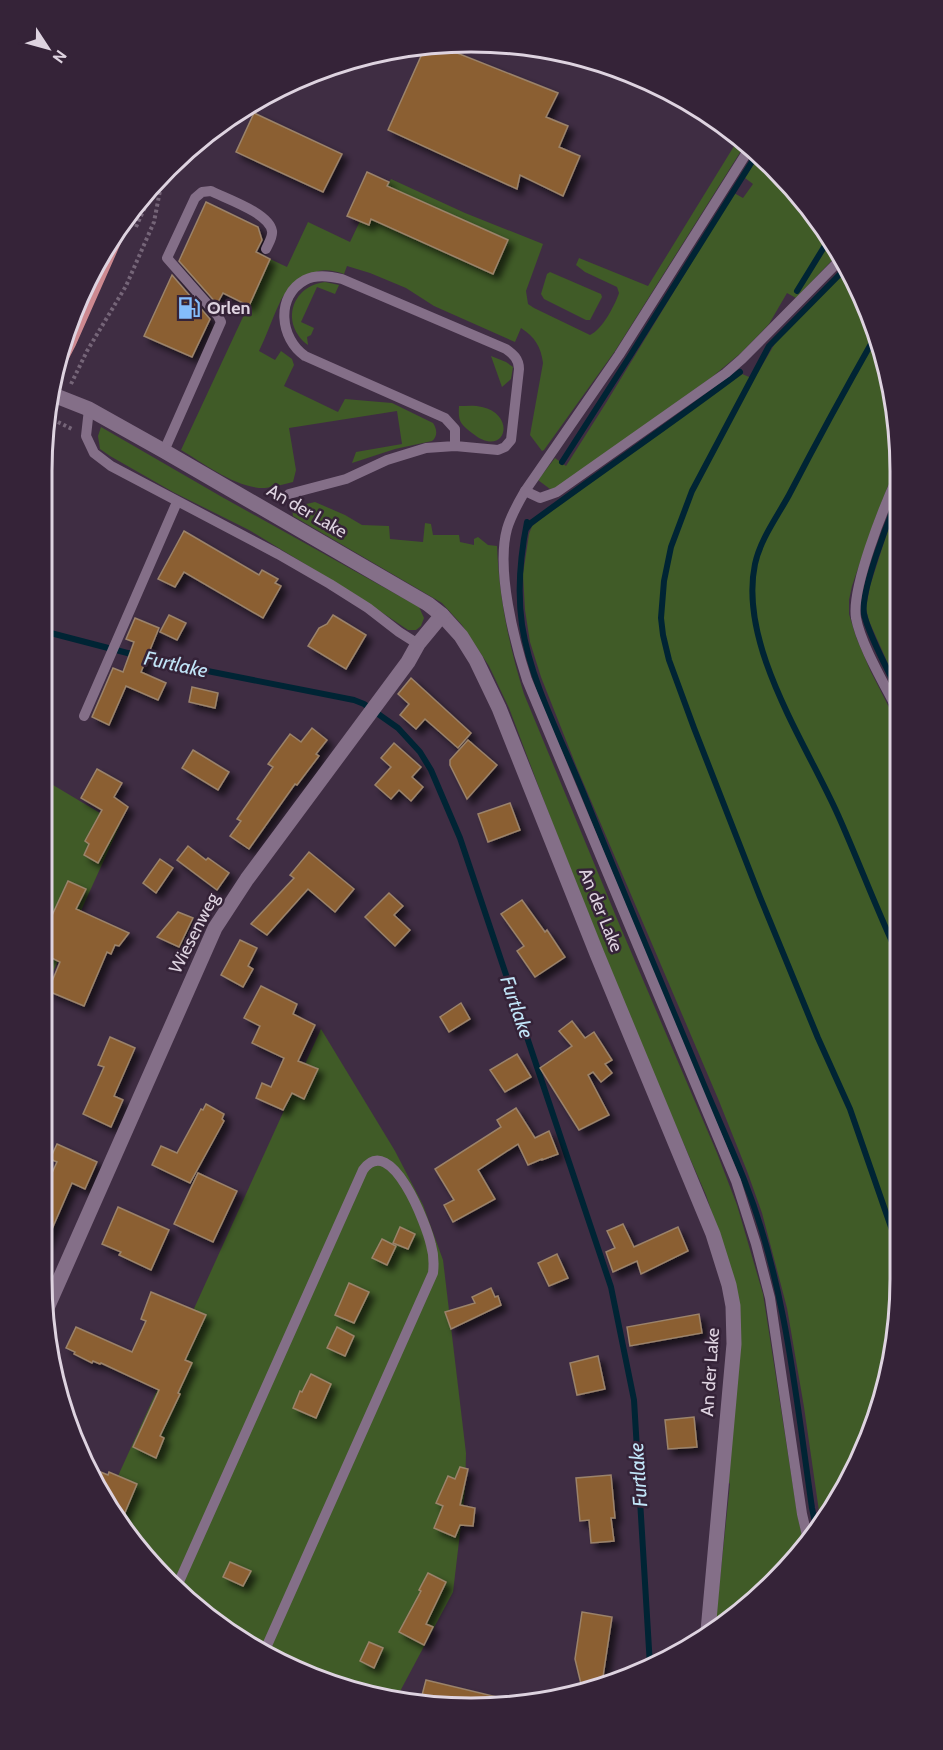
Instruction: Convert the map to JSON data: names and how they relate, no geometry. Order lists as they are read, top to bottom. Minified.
{"streets":{"street":["An der Lake","Wiesenweg"]},"crossings":[["An der Lake","Wiesenweg"]],"water":["Furtlake"],"places":{"fuel station":["Orlen"]},"north":"bottom right"}
